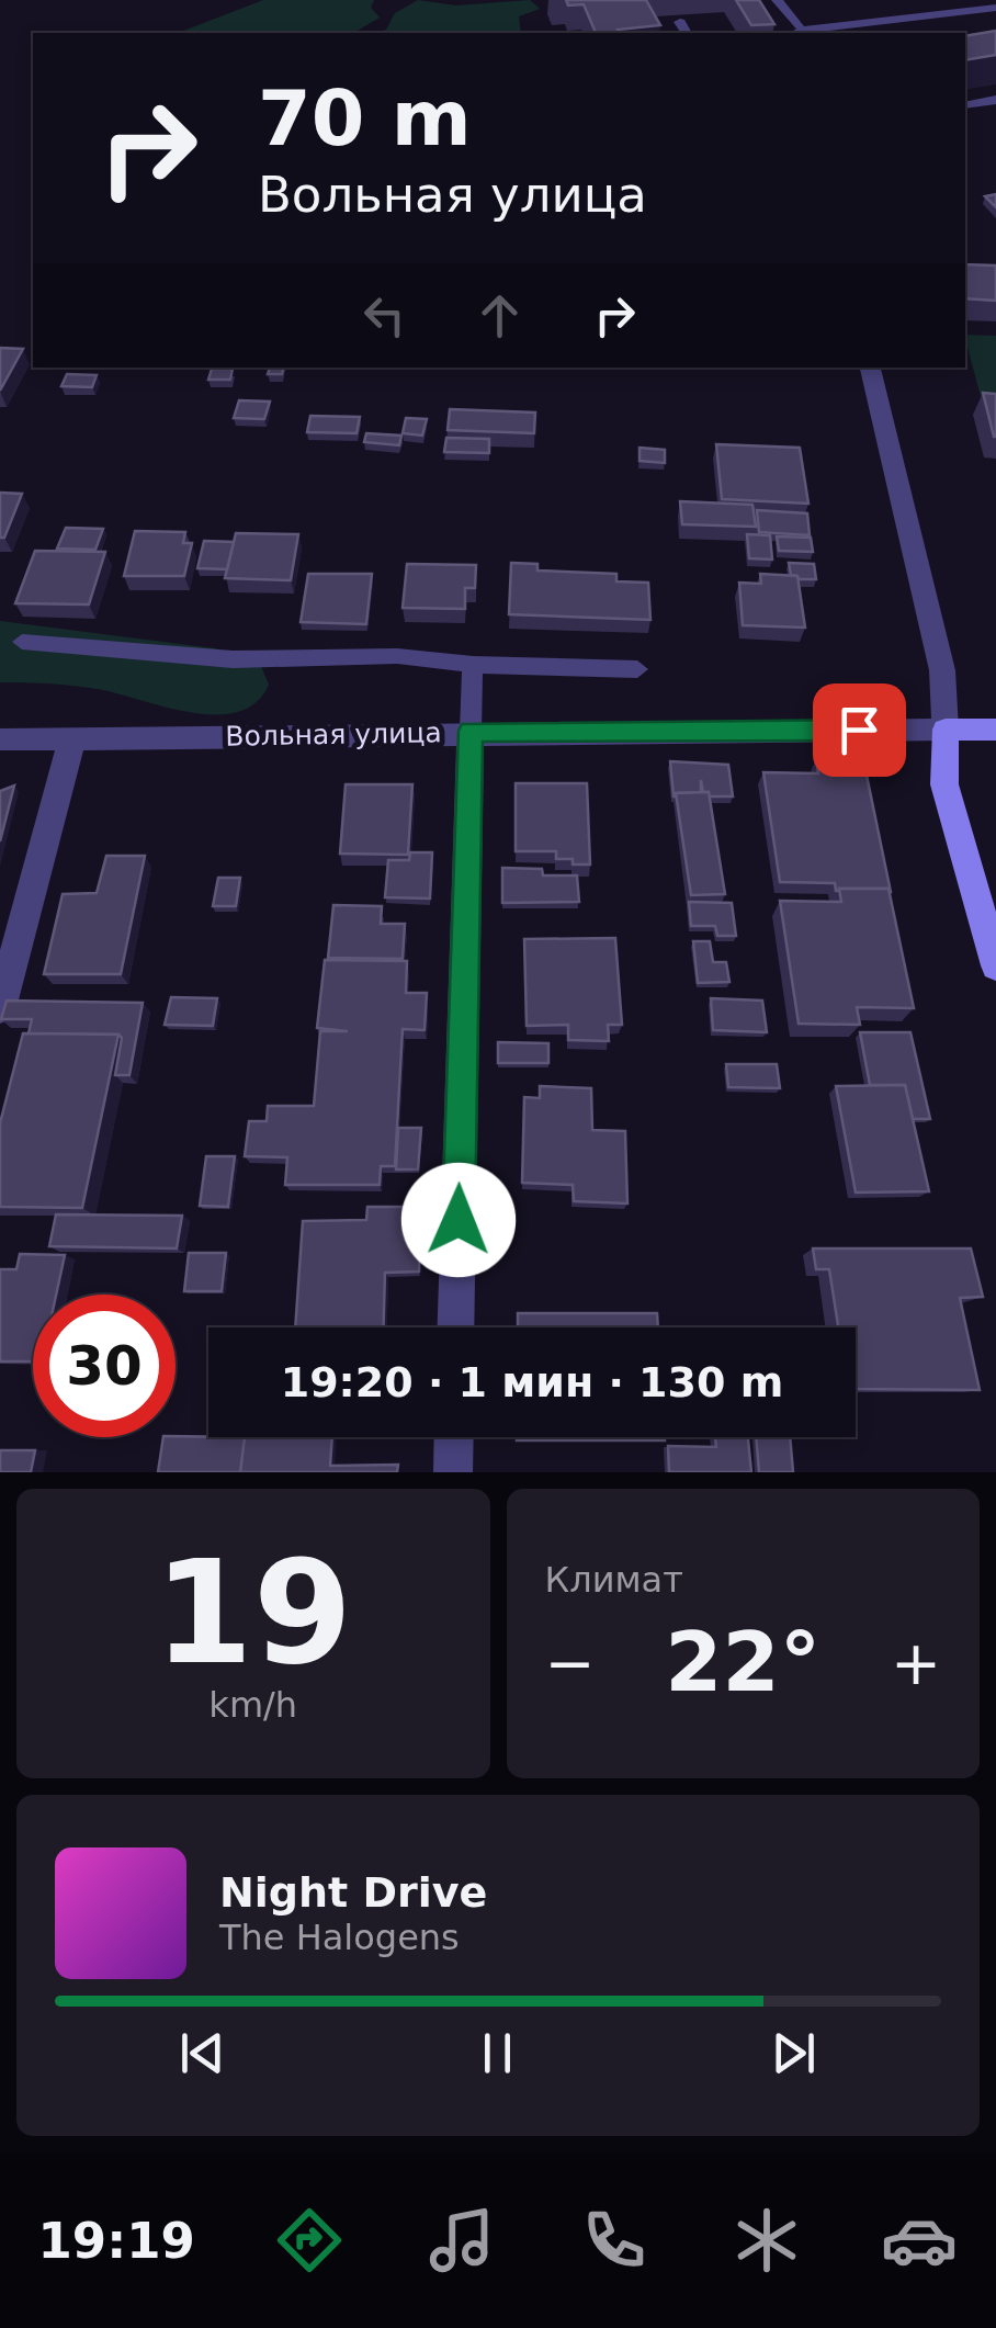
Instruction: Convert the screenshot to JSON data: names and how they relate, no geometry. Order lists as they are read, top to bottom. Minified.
{"streets":{"street":["Вольная улица"]},"page":{"turn":["70 m","Вольная улица"],"limit":"30","trip":"19:20 · 1 мин · 130 m","tile":[["19","km/h"],"Климат"],"heat":["−","22°","+"],"song":["Night Drive","The Halogens"],"tabs":"19:19"}}
